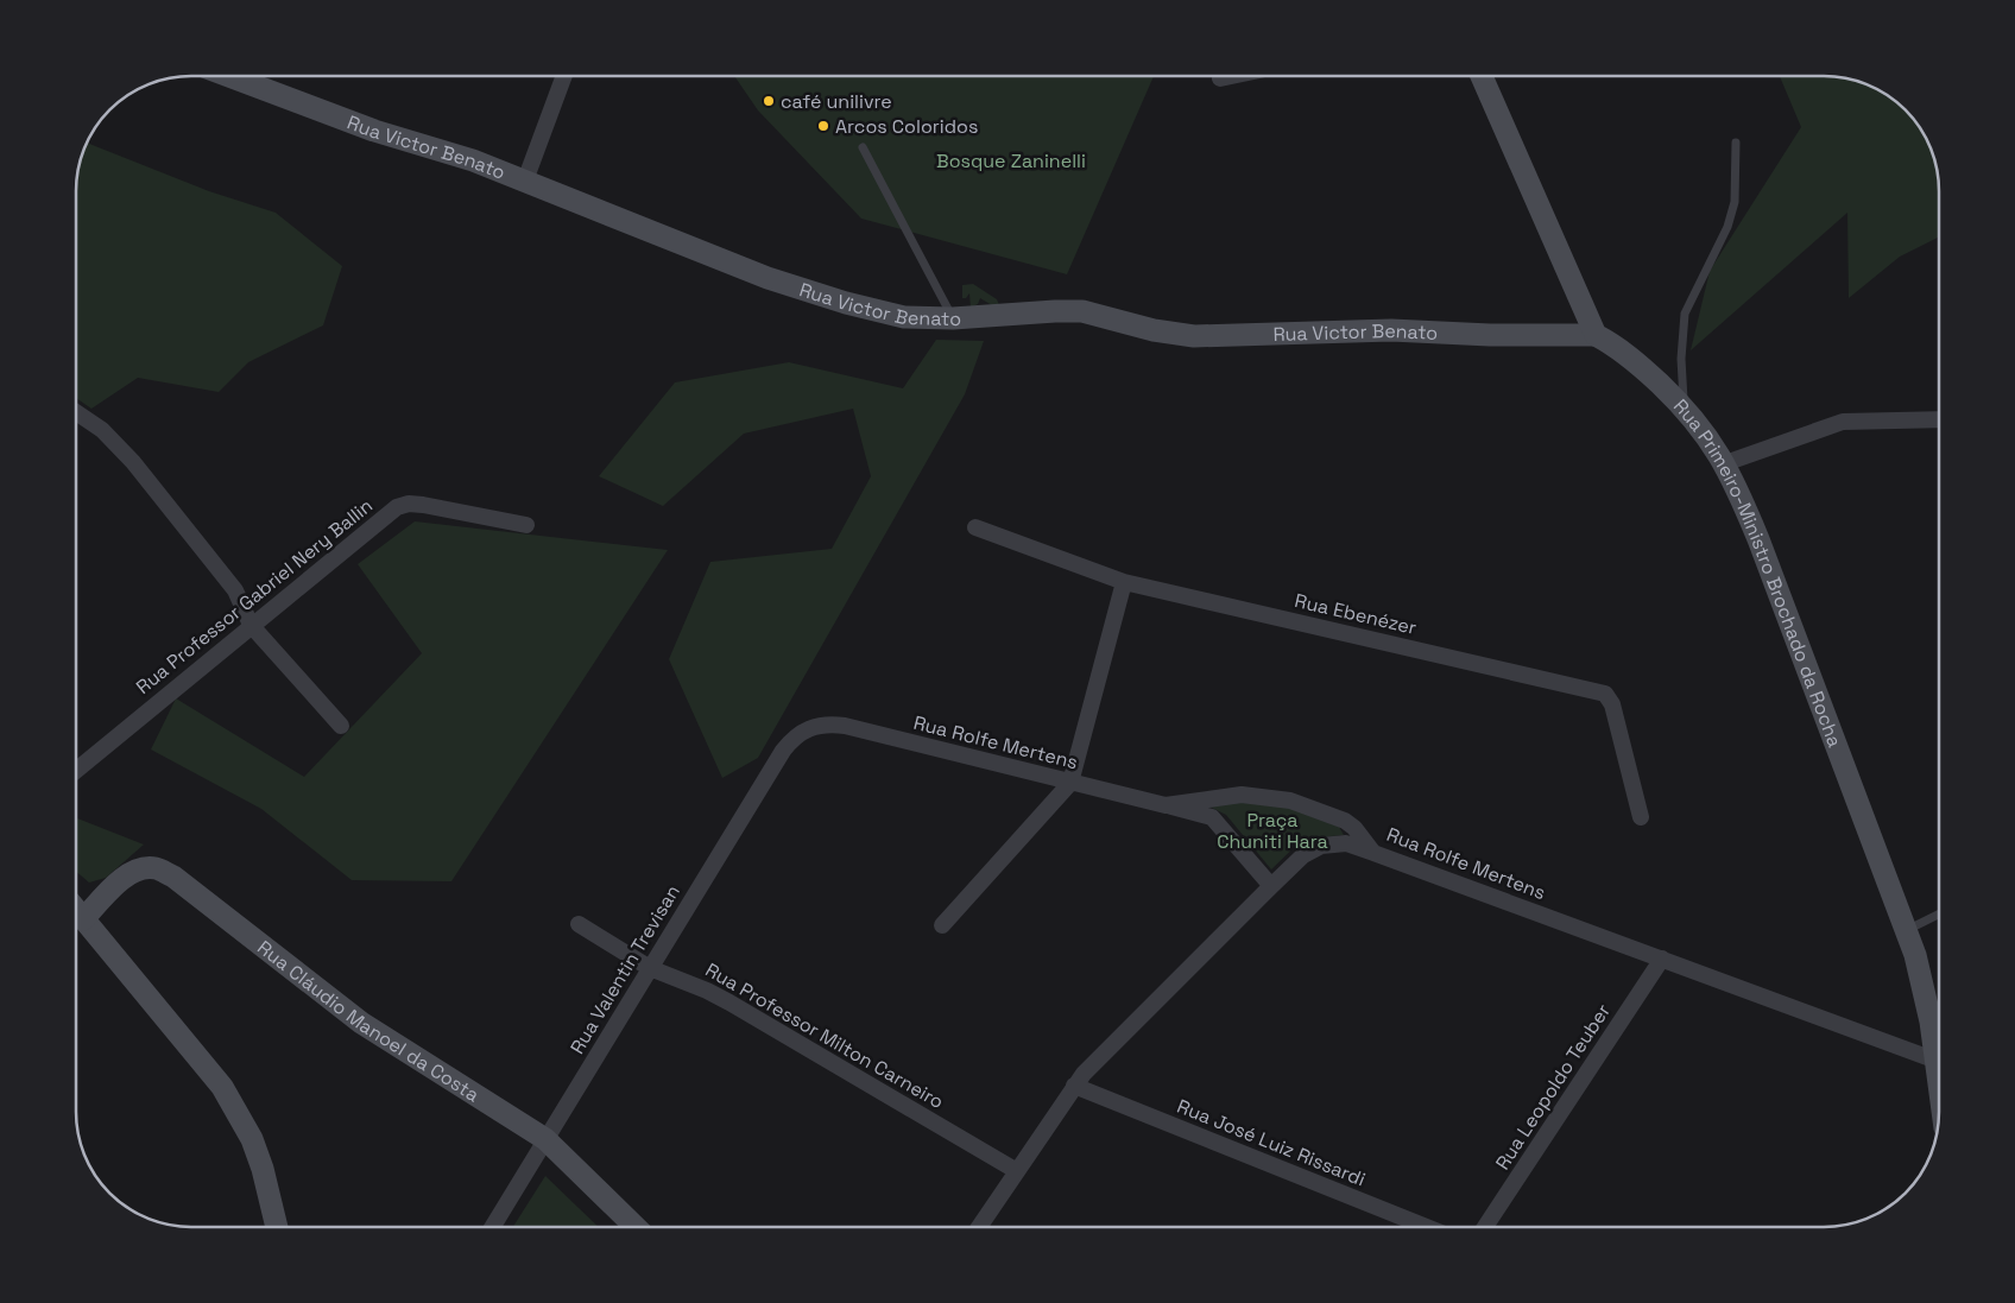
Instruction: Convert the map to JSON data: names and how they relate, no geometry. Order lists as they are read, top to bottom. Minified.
{"streets":{"street":["Rua Victor Benato","Rua Primeiro-Ministro Brochado da Rocha","Rua Professor Gabriel Nery Ballin","Rua Ebenézer","Rua Rolfe Mertens","Rua Valentin Trevisan","Rua Cláudio Manoel da Costa","Rua Professor Milton Carneiro","Rua Leopoldo Teuber","Rua José Luiz Rissardi"]},"crossings":[["Rua Victor Benato","Rua Primeiro-Ministro Brochado da Rocha"],["Rua Rolfe Mertens","Rua Valentin Trevisan"],["Rua Rolfe Mertens","Rua Leopoldo Teuber"],["Rua Valentin Trevisan","Rua Cláudio Manoel da Costa"],["Rua Valentin Trevisan","Rua Professor Milton Carneiro"]],"parks":["Bosque Zaninelli","Praça Chuniti Hara"],"places":["café unilivre","Arcos Coloridos"]}
